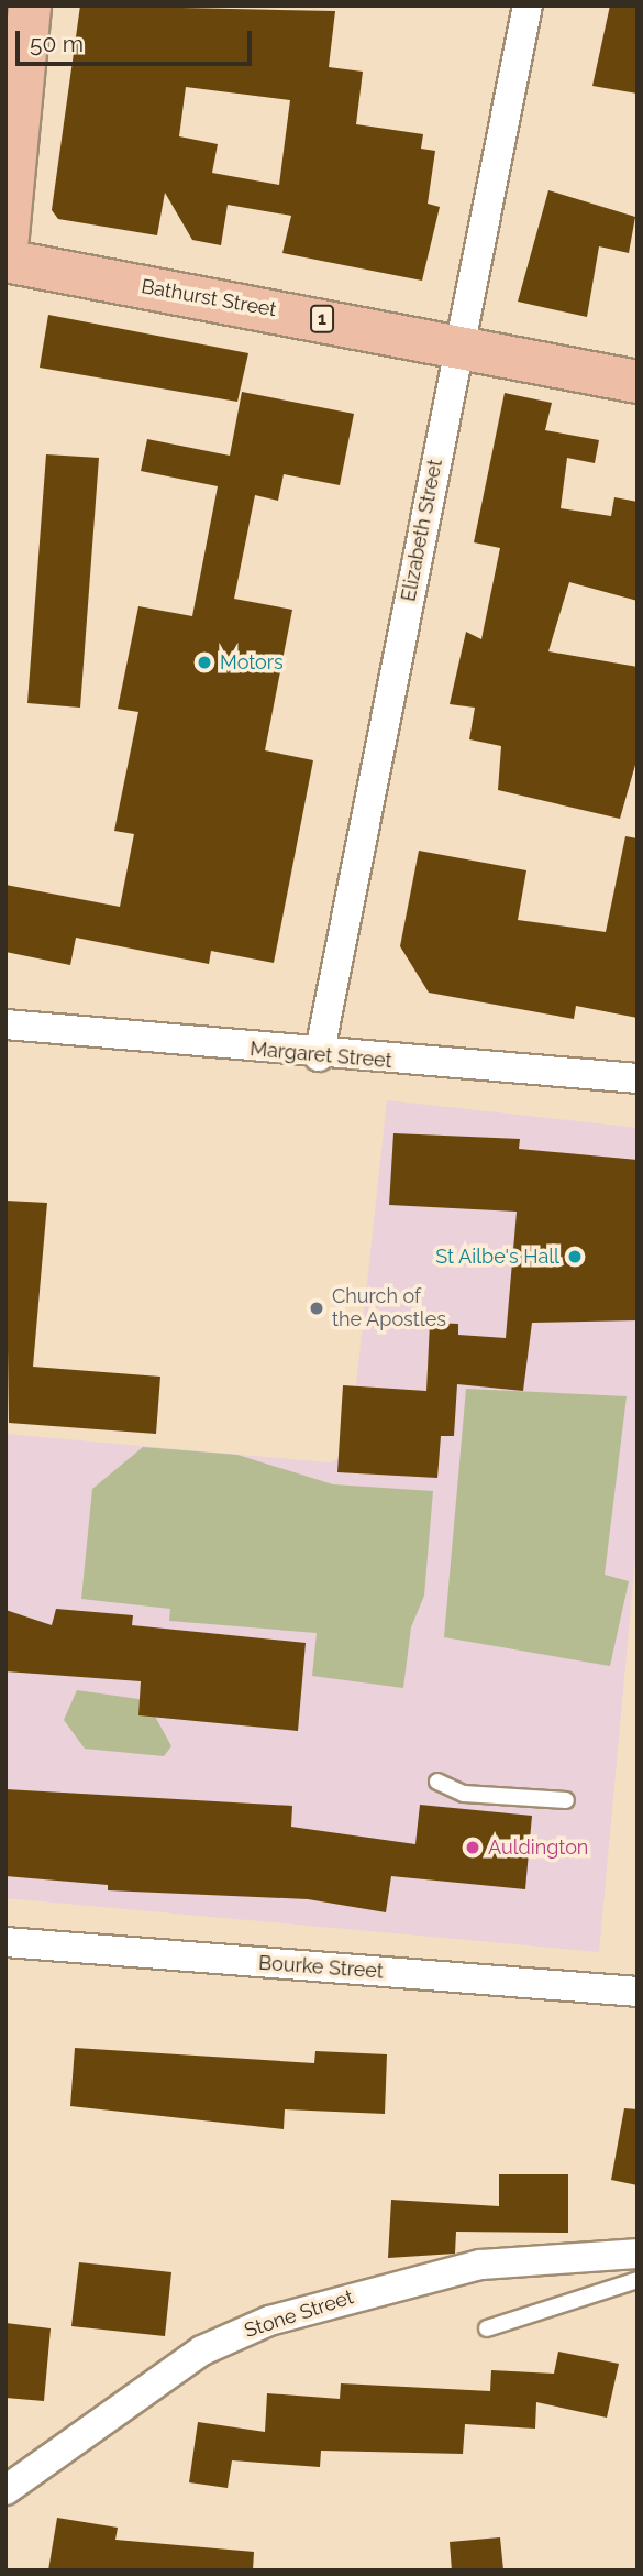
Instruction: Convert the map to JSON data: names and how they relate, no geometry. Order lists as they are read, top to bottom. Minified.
{"streets":{"highway":["Bathurst Street","1"],"street":["Elizabeth Street","Margaret Street","Bourke Street","Stone Street"]},"crossings":[["Bathurst Street","Elizabeth Street"],["Elizabeth Street","Margaret Street"]],"places":["Motors","St Ailbe's Hall","Church of the Apostles","Auldington"],"scale_bar":"50 m"}
